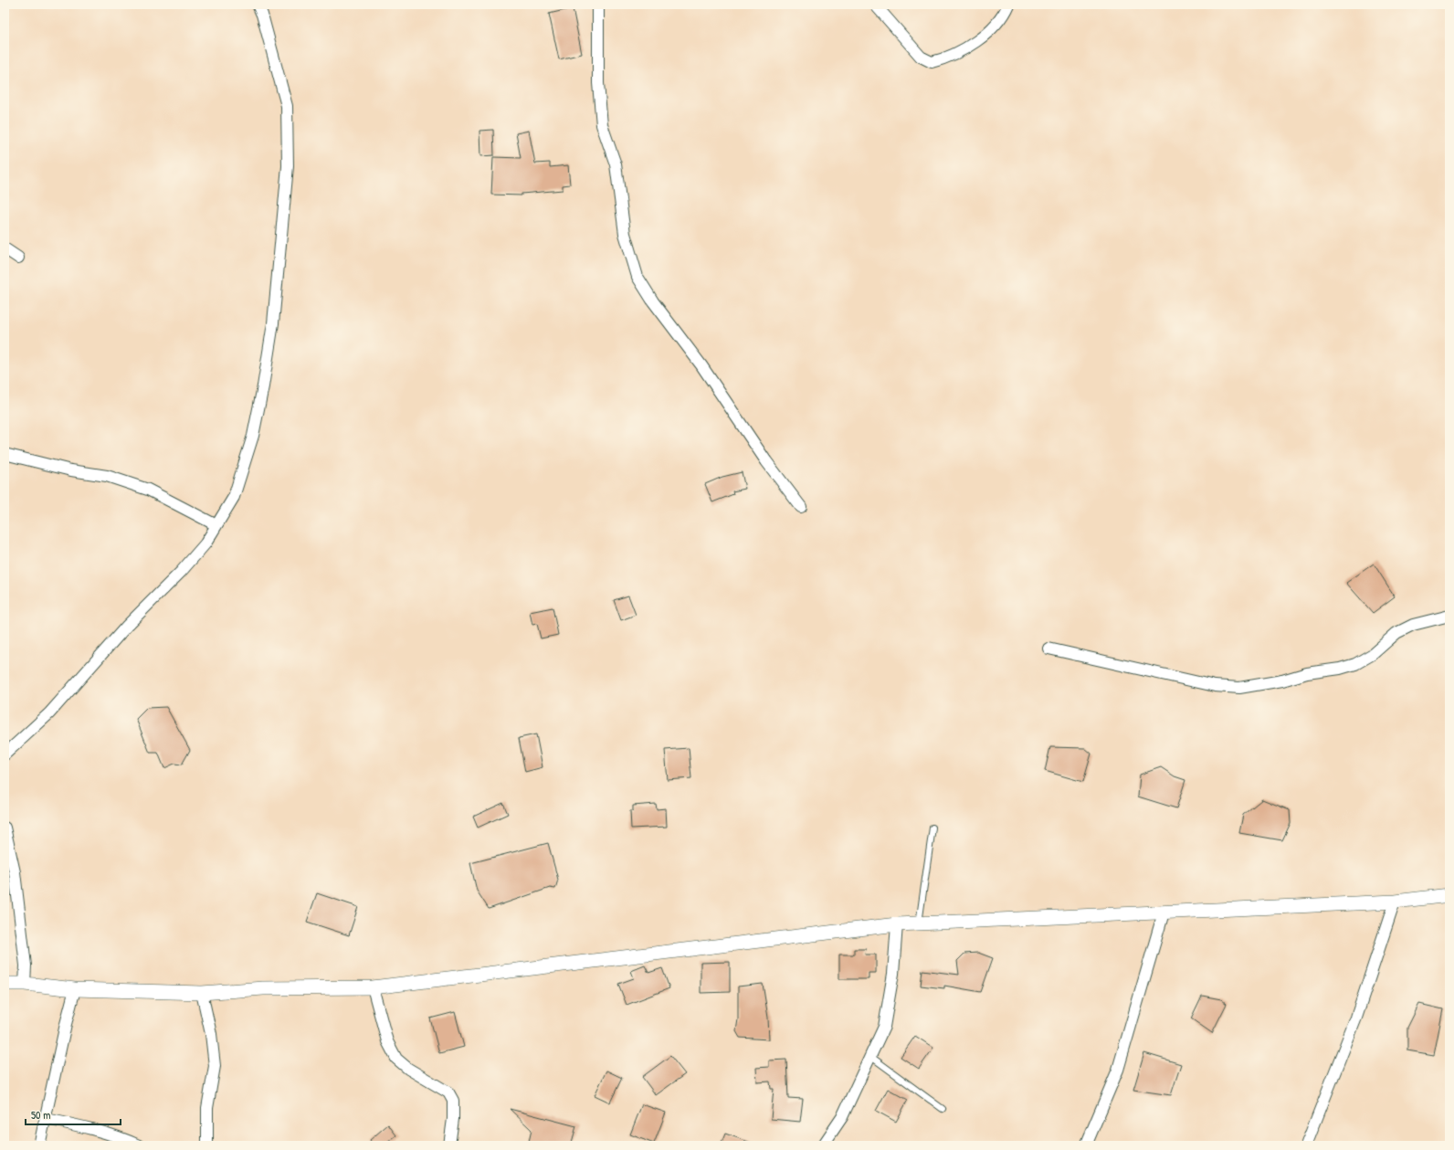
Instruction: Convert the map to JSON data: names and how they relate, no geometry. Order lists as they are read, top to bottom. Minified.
{"scale_bar":"50 m"}
